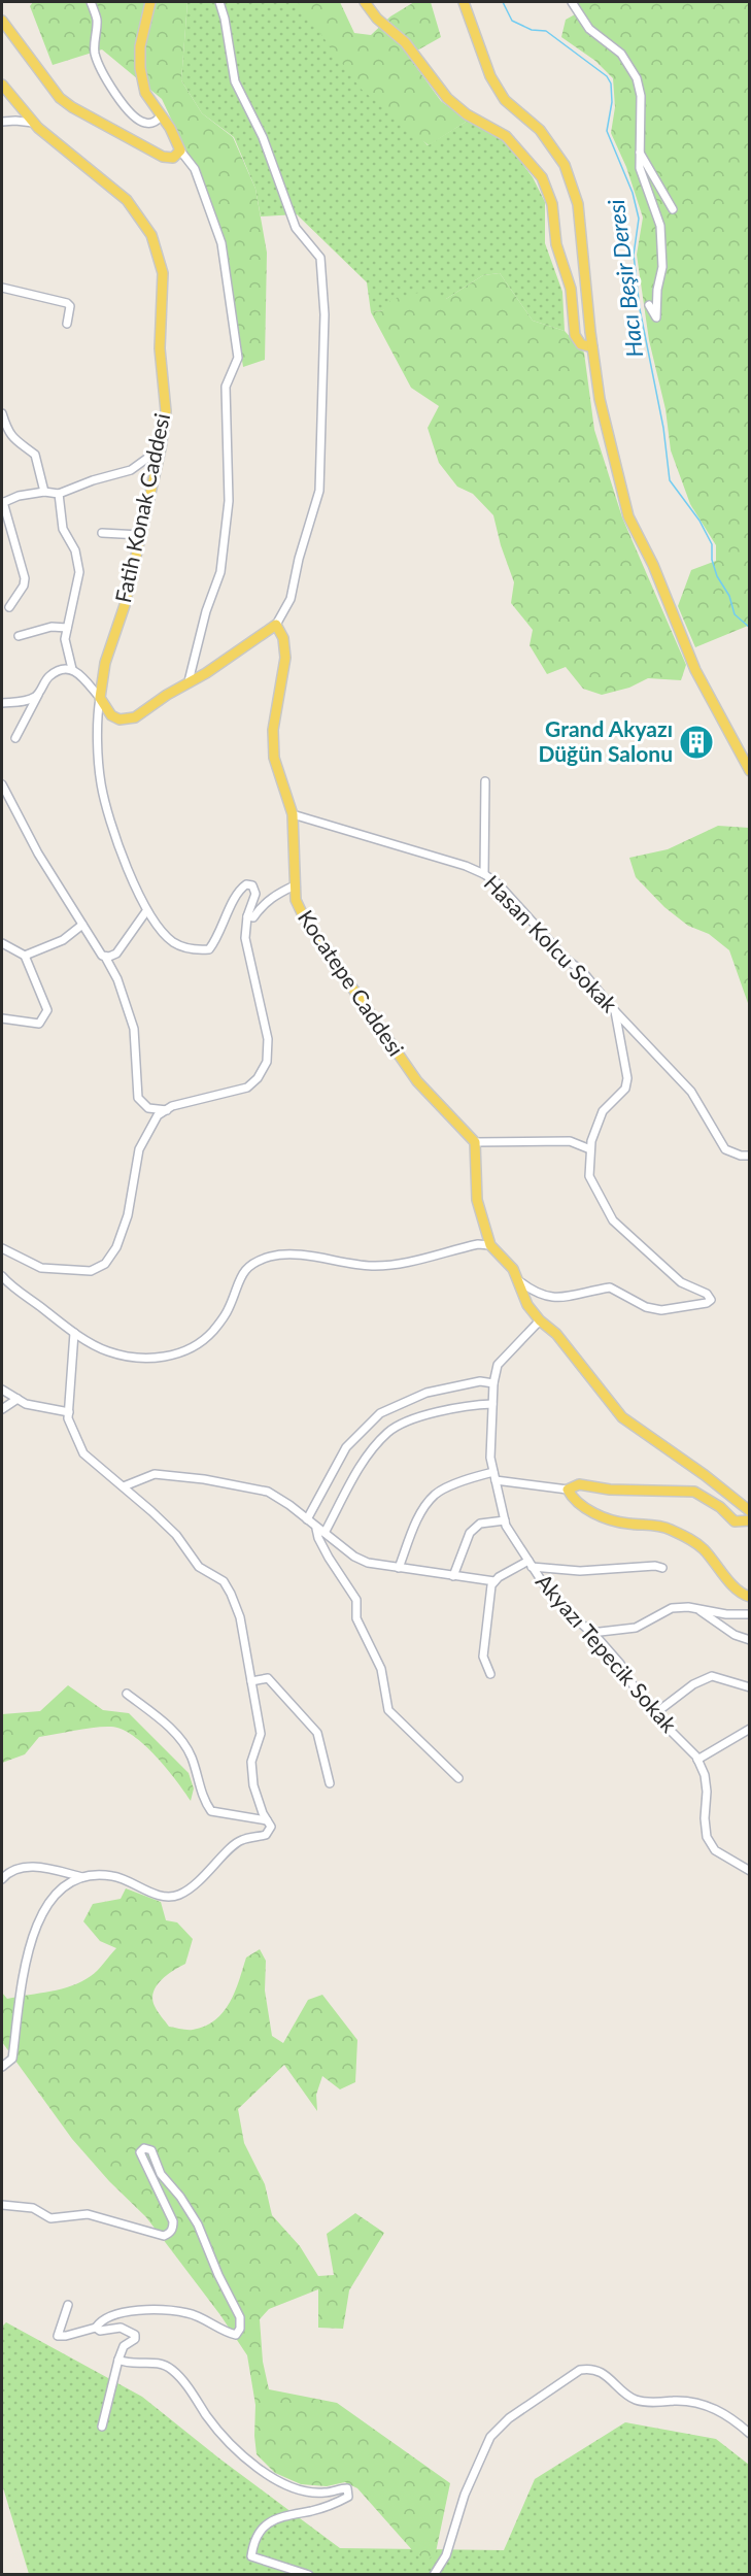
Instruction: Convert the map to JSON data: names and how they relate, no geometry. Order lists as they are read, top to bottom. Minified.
{"streets":{"main road":["Fatih Konak Caddesi","Kocatepe Caddesi"],"street":["Hasan Kolcu Sokak","Akyazı Tepecik Sokak"]},"crossings":[["Hasan Kolcu Sokak","Kocatepe Caddesi"]],"water":["Hacı Beşir Deresi"],"places":{"building":["Grand Akyazı Düğün Salonu"]}}
